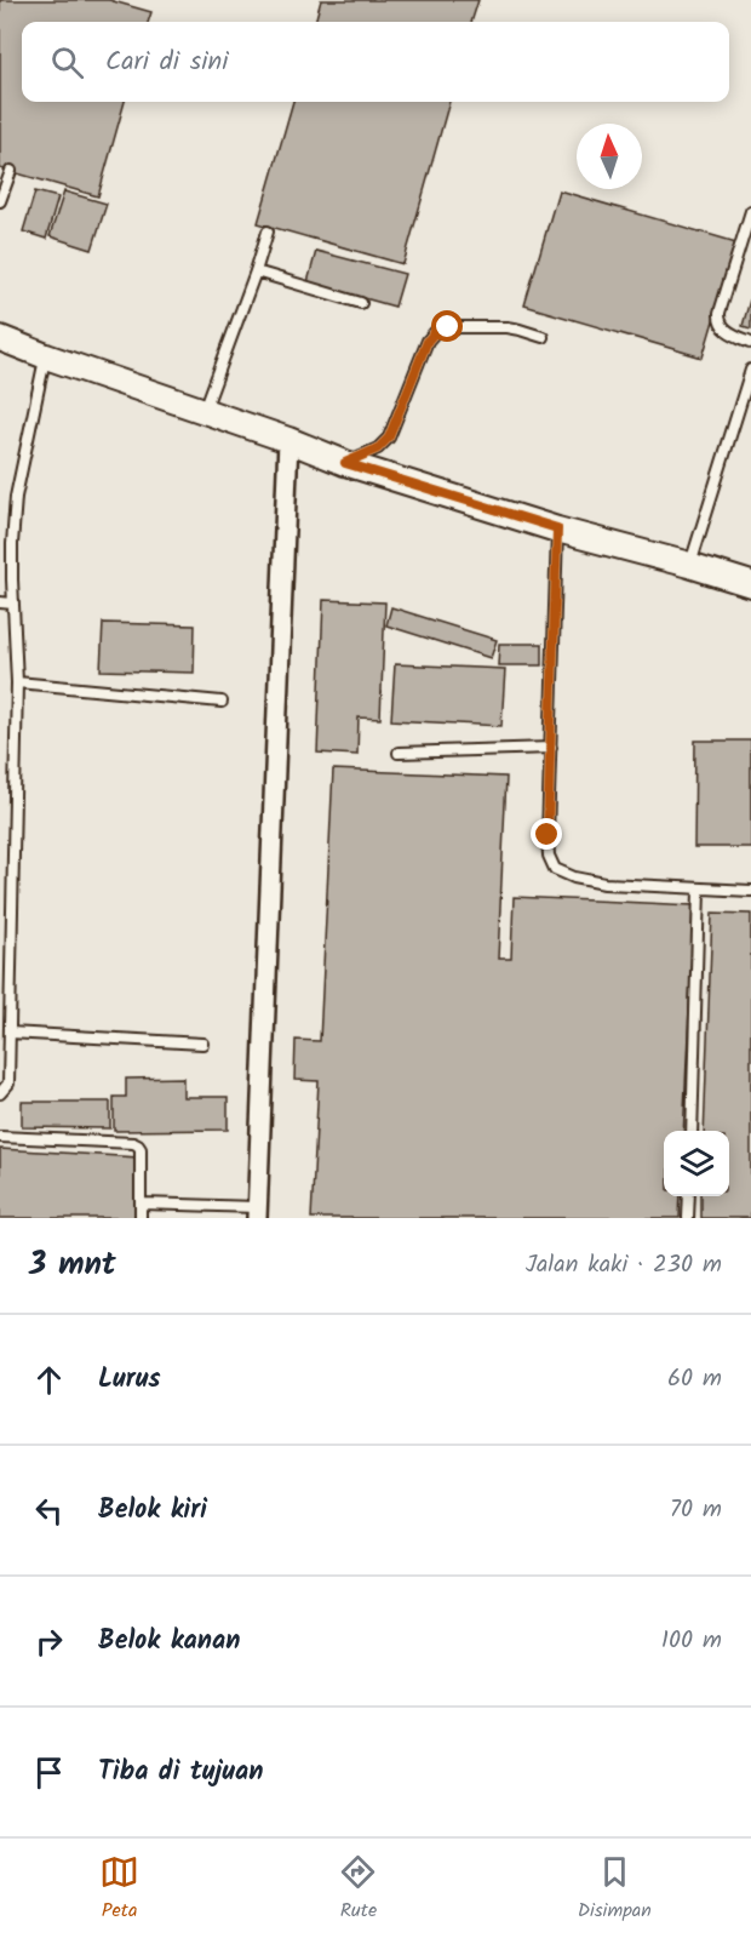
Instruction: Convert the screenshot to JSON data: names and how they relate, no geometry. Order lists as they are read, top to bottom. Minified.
{"north":"top","page":{"search":"Cari di sini","heading":["3 mnt","Jalan kaki · 230 m"],"list":[["Lurus","60 m"],["Belok kiri","70 m"],["Belok kanan","100 m"],"Tiba di tujuan"],"nav":["Peta","Rute","Disimpan"]}}
